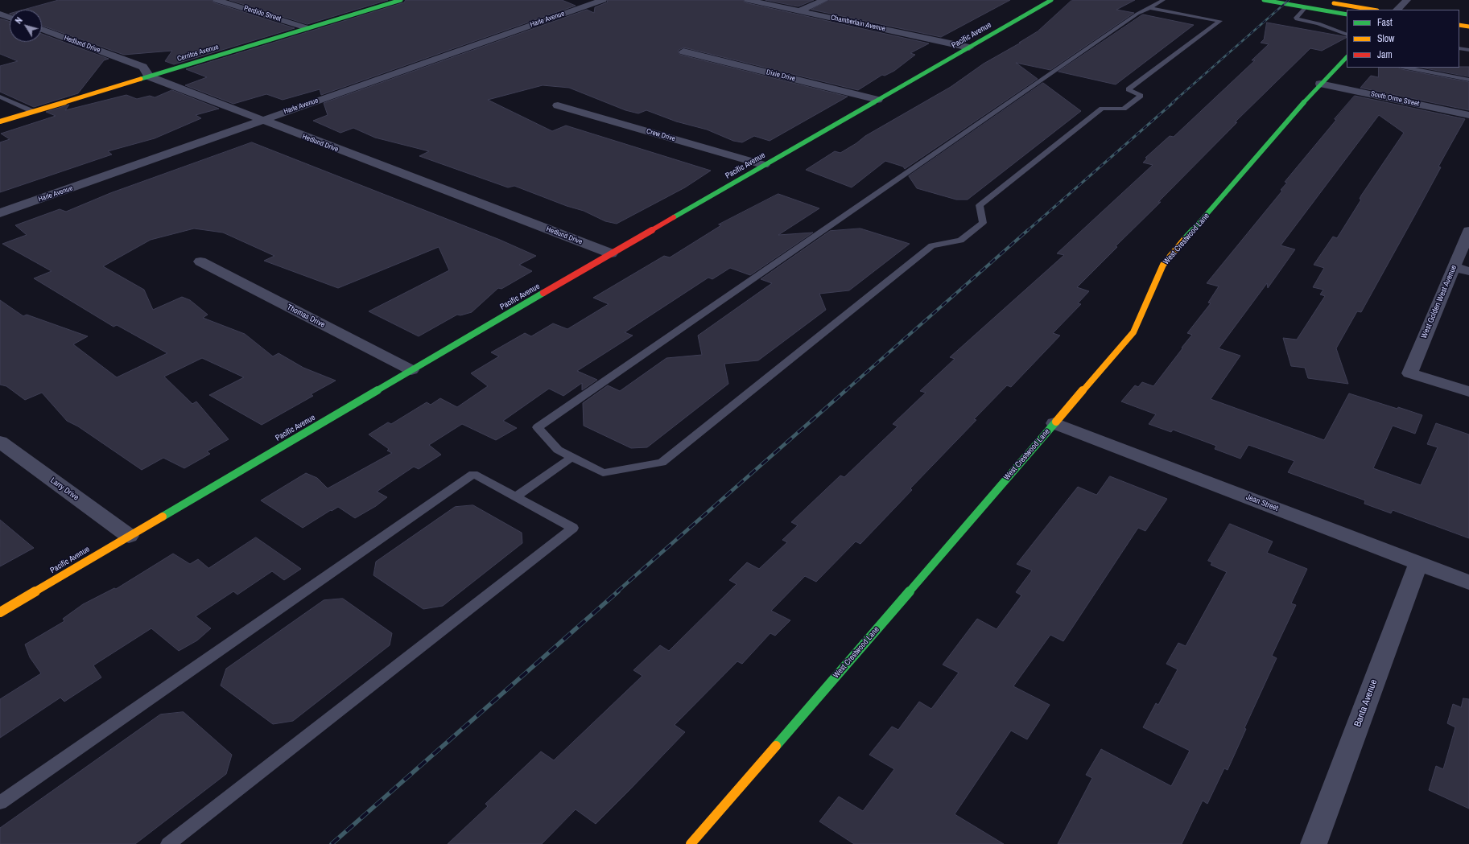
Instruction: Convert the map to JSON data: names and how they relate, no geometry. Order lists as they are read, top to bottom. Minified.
{"streets":{"street":["Perdido Street","Harle Avenue","Chamberlain Avenue","Pacific Avenue","Hedlund Drive","Cerritos Avenue","Dixie Drive","South Orme Street","Crew Drive","West Crestwood Lane","West Golden West Avenue","Thomas Drive","Larry Drive","Jean Street","Banta Avenue"]},"crossings":[["Perdido Street","Cerritos Avenue"],["Harle Avenue","Hedlund Drive"],["Chamberlain Avenue","Pacific Avenue"],["Pacific Avenue","Hedlund Drive"],["Pacific Avenue","Dixie Drive"],["Pacific Avenue","Crew Drive"],["Pacific Avenue","Thomas Drive"],["Pacific Avenue","Larry Drive"],["Hedlund Drive","Cerritos Avenue"],["South Orme Street","West Crestwood Lane"],["West Crestwood Lane","Jean Street"],["Jean Street","Banta Avenue"]],"legend":["Fast","Slow","Jam"],"north":"top left"}
